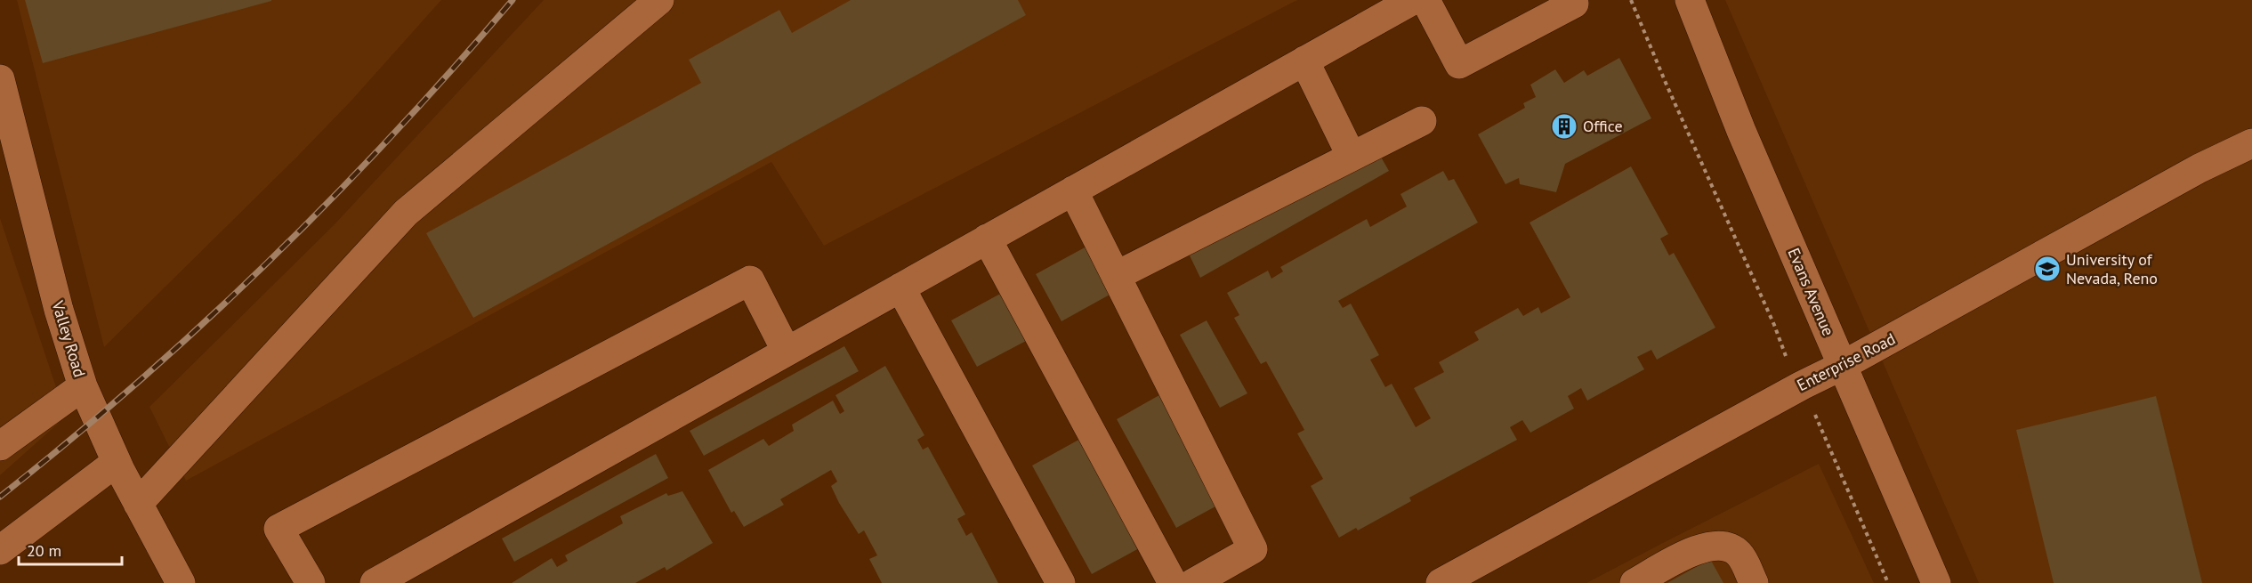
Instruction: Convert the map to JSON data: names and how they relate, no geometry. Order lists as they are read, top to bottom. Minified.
{"streets":{"street":["Evans Avenue","Valley Road","Enterprise Road"]},"crossings":[["Evans Avenue","Enterprise Road"]],"places":{"building":["Office"],"school or university":["University of Nevada, Reno"]},"scale_bar":"20 m"}
